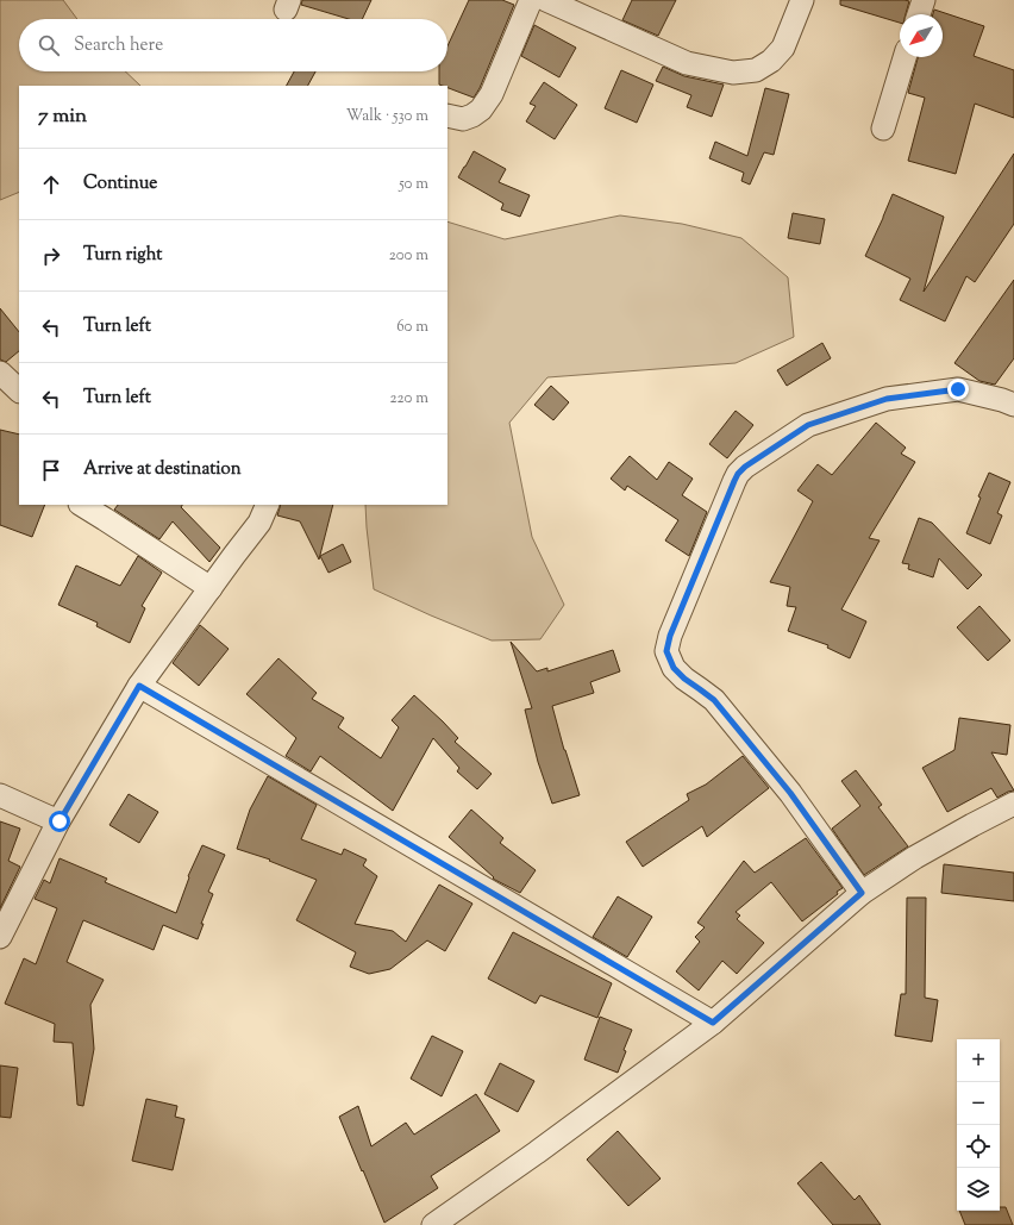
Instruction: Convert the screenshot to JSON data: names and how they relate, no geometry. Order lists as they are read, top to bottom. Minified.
{"north":"bottom left","page":{"search":"Search here","heading":["7 min","Walk · 530 m"],"list":[["Continue","50 m"],["Turn right","200 m"],["Turn left","60 m"],["Turn left","220 m"],"Arrive at destination"],"map_buttons":["+","−"]}}
